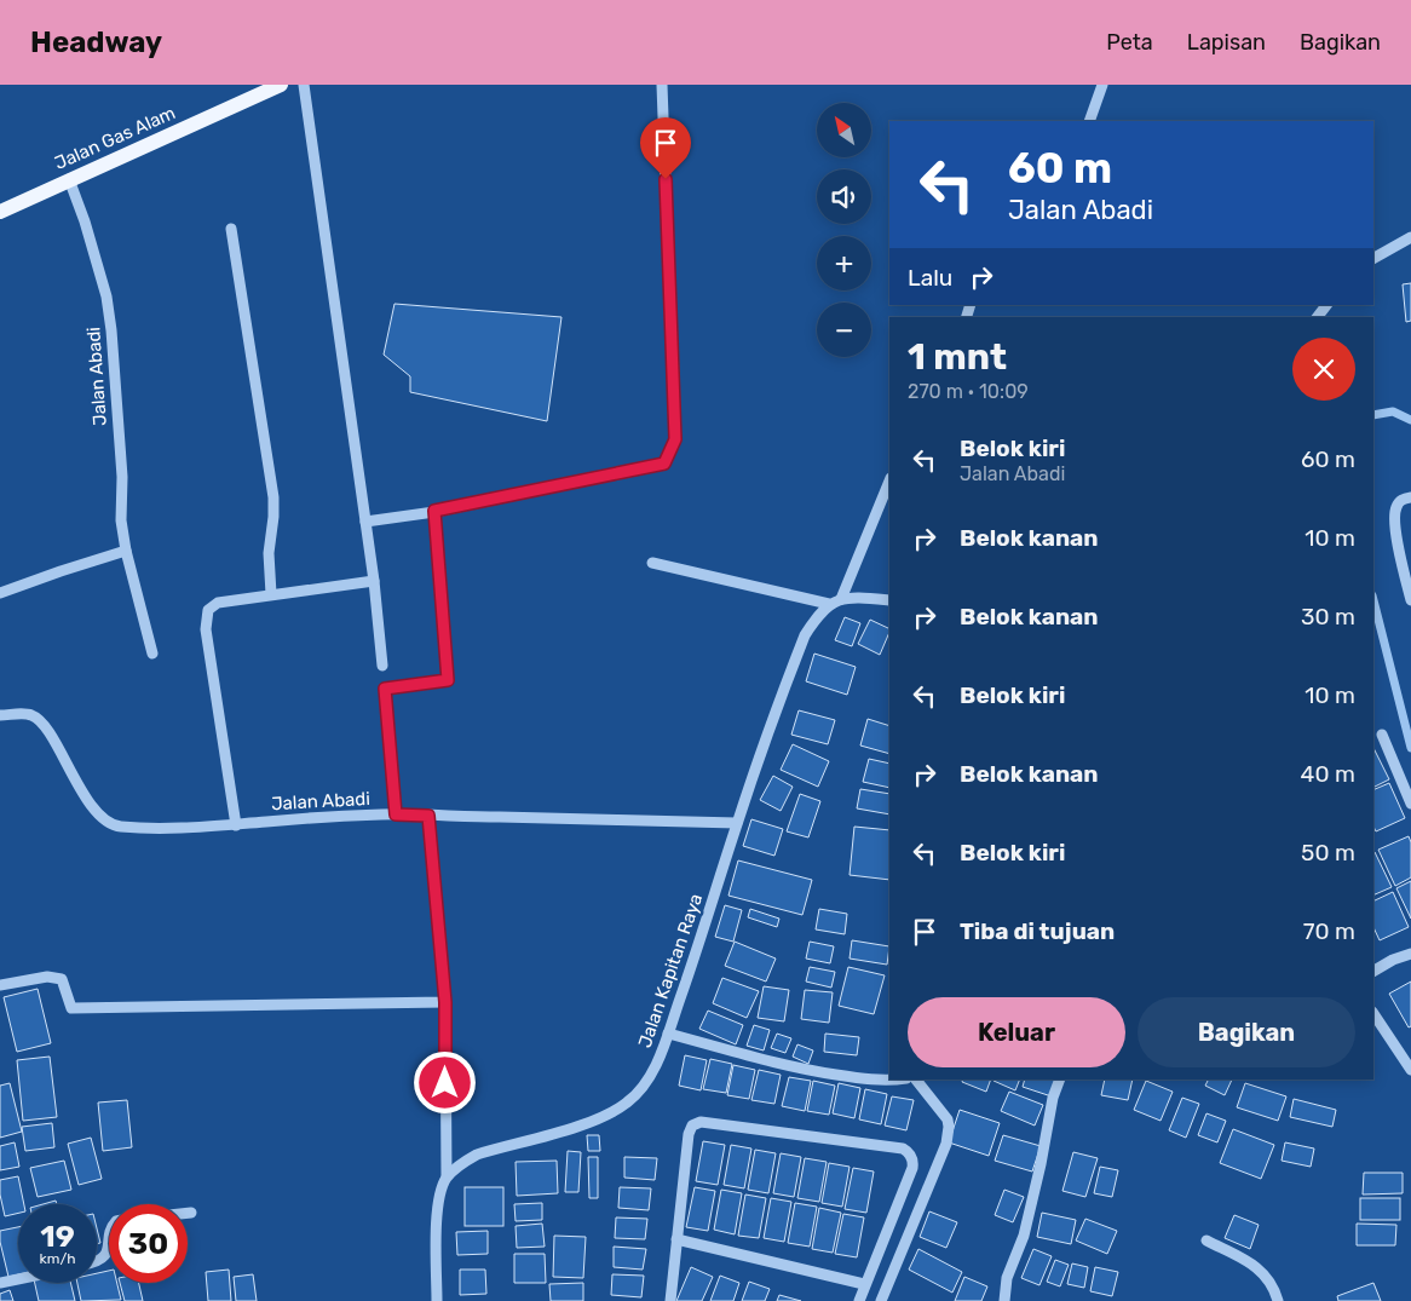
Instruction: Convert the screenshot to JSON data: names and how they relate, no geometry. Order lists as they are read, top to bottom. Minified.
{"streets":{"main road":["Jalan Gas Alam"],"street":["Jalan Abadi","Jalan Kapitan Raya"]},"crossings":[["Jalan Gas Alam","Jalan Abadi"],["Jalan Abadi","Jalan Kapitan Raya"]],"north":"top left","page":{"header":"Headway","nav":["Peta","Lapisan","Bagikan"],"map_buttons":["+","−"],"turn":["60 m","Jalan Abadi"],"then":"Lalu","heading":["1 mnt","270 m · 10:09"],"list":[{"name":"Belok kiri","note":"Jalan Abadi","value":"60 m"},{"name":"Belok kanan","value":"10 m"},{"name":"Belok kanan","value":"30 m"},{"name":"Belok kiri","value":"10 m"},{"name":"Belok kanan","value":"40 m"},{"name":"Belok kiri","value":"50 m"},{"name":"Tiba di tujuan","value":"70 m"}],"buttons":["Keluar","Bagikan"],"speed":"19 km/h","limit":"30"}}
